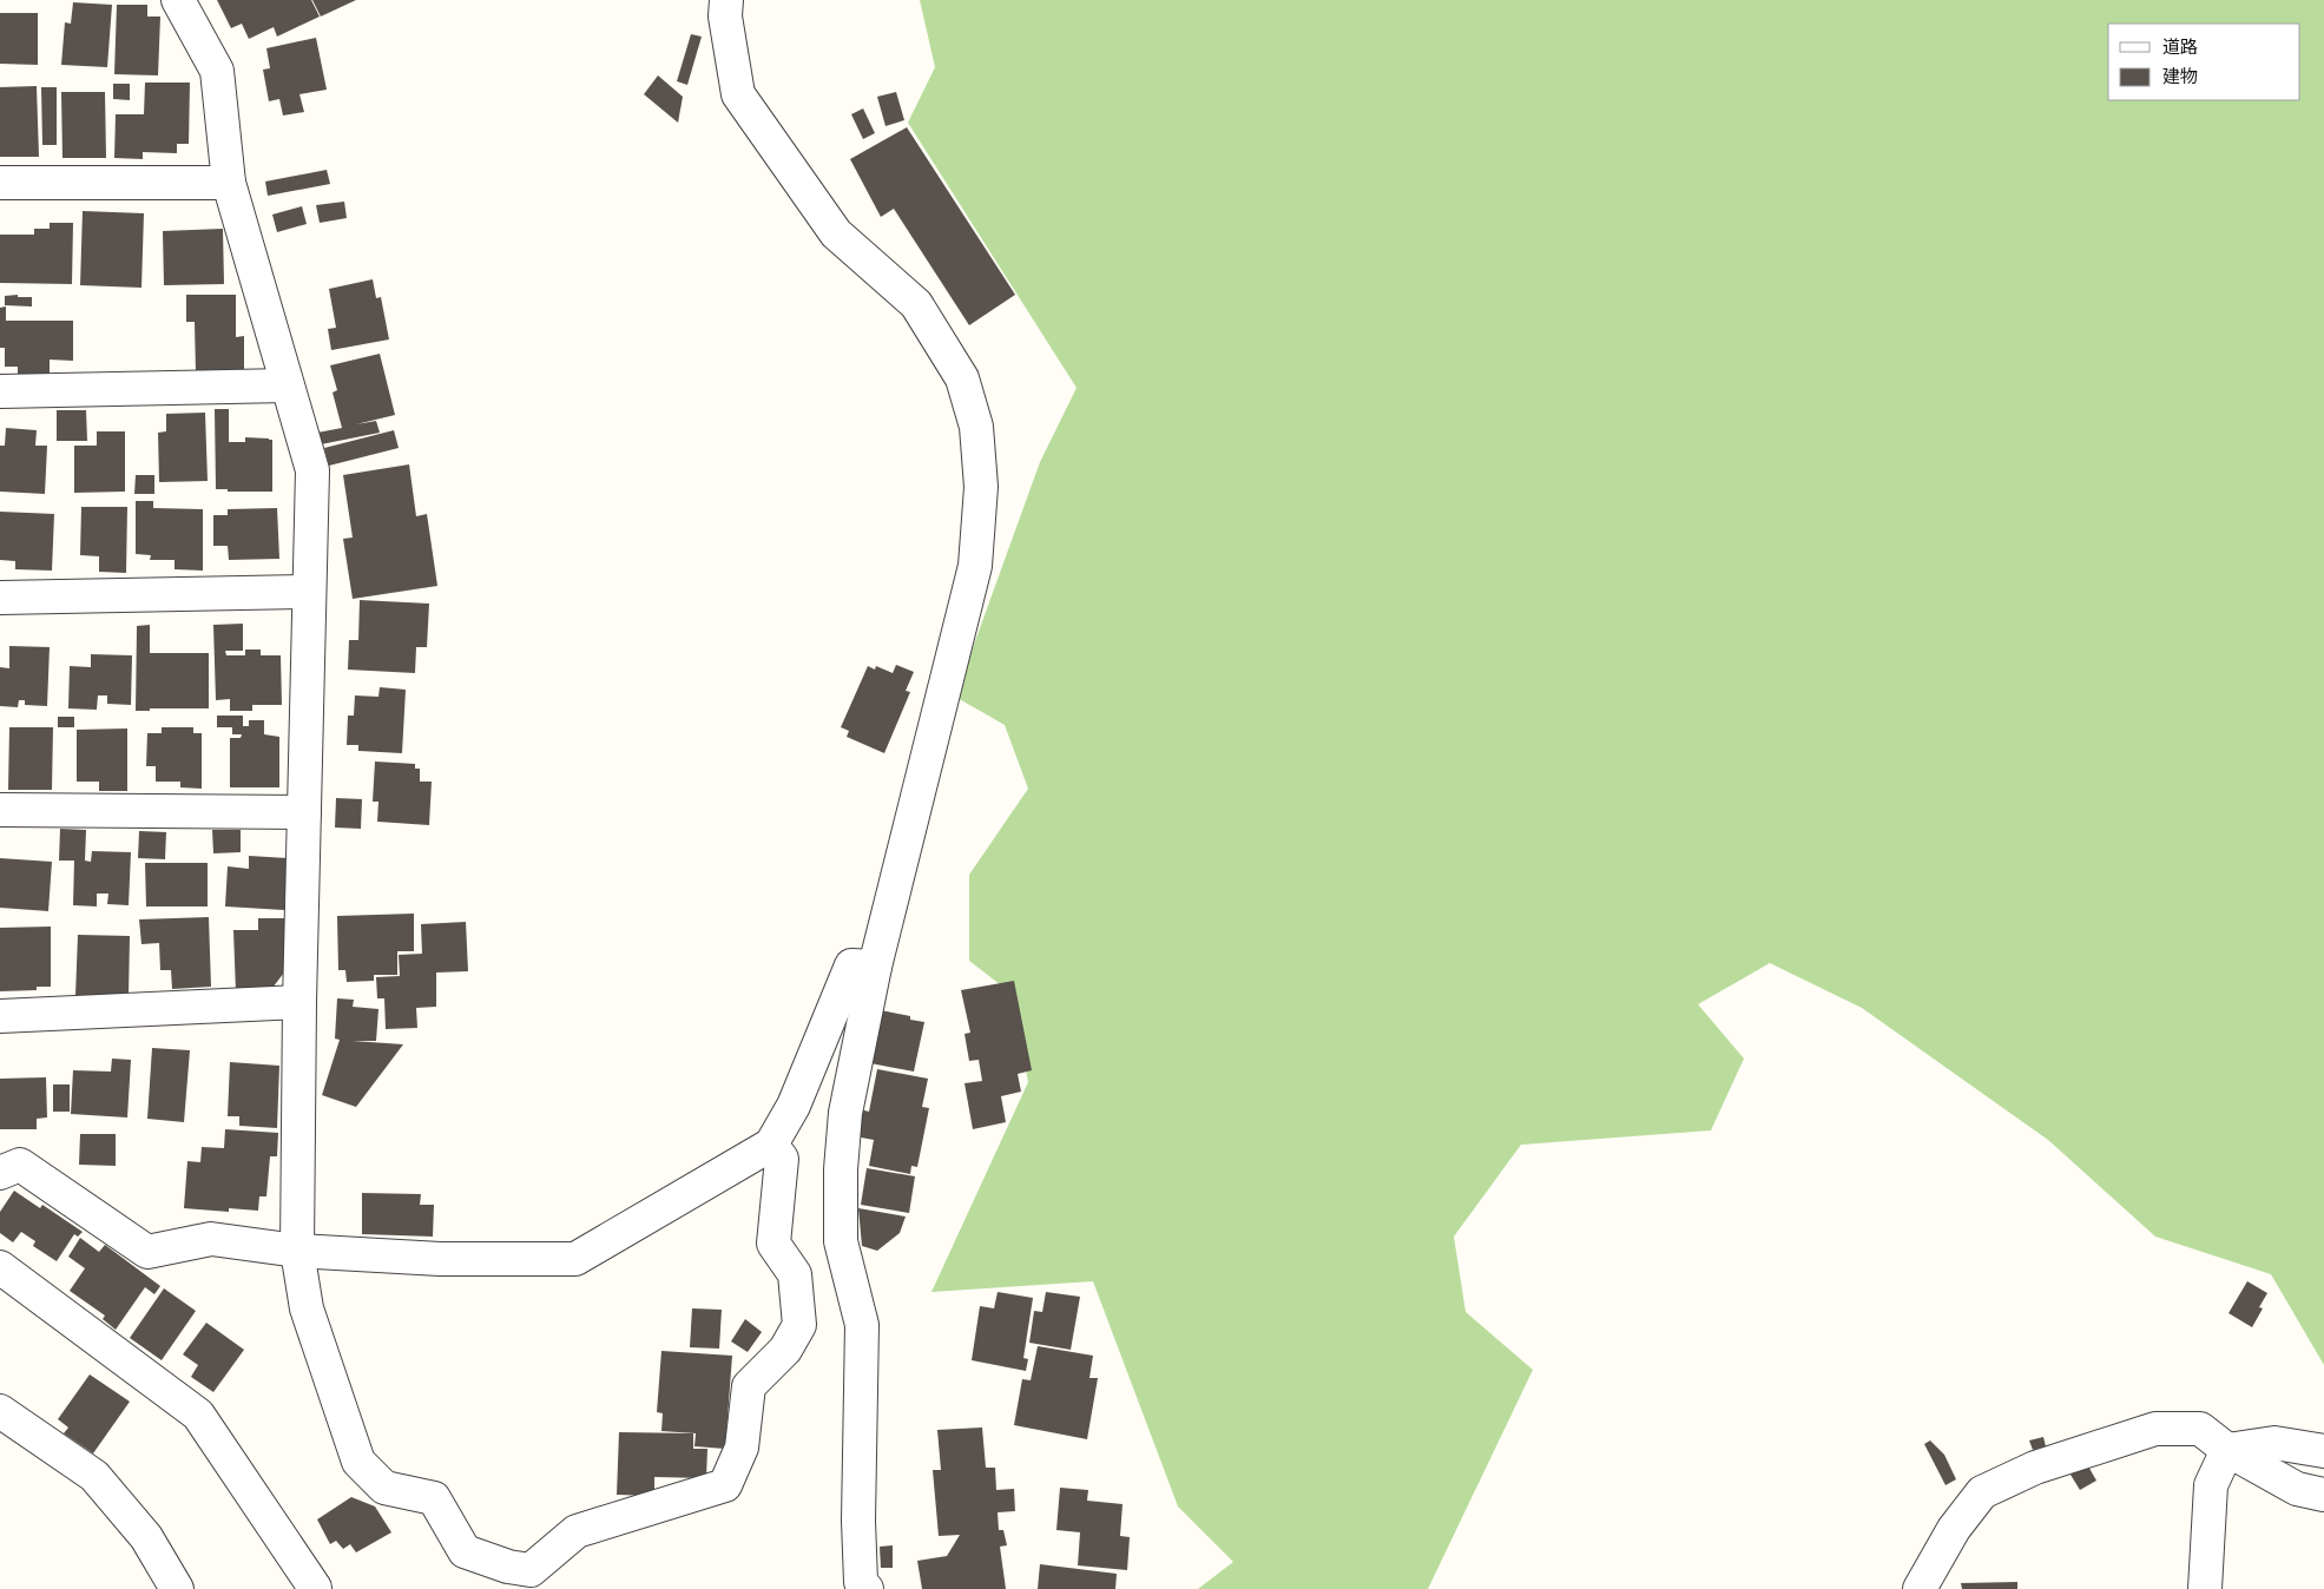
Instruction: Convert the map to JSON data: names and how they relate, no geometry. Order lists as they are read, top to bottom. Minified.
{"legend":["道路","建物"]}
